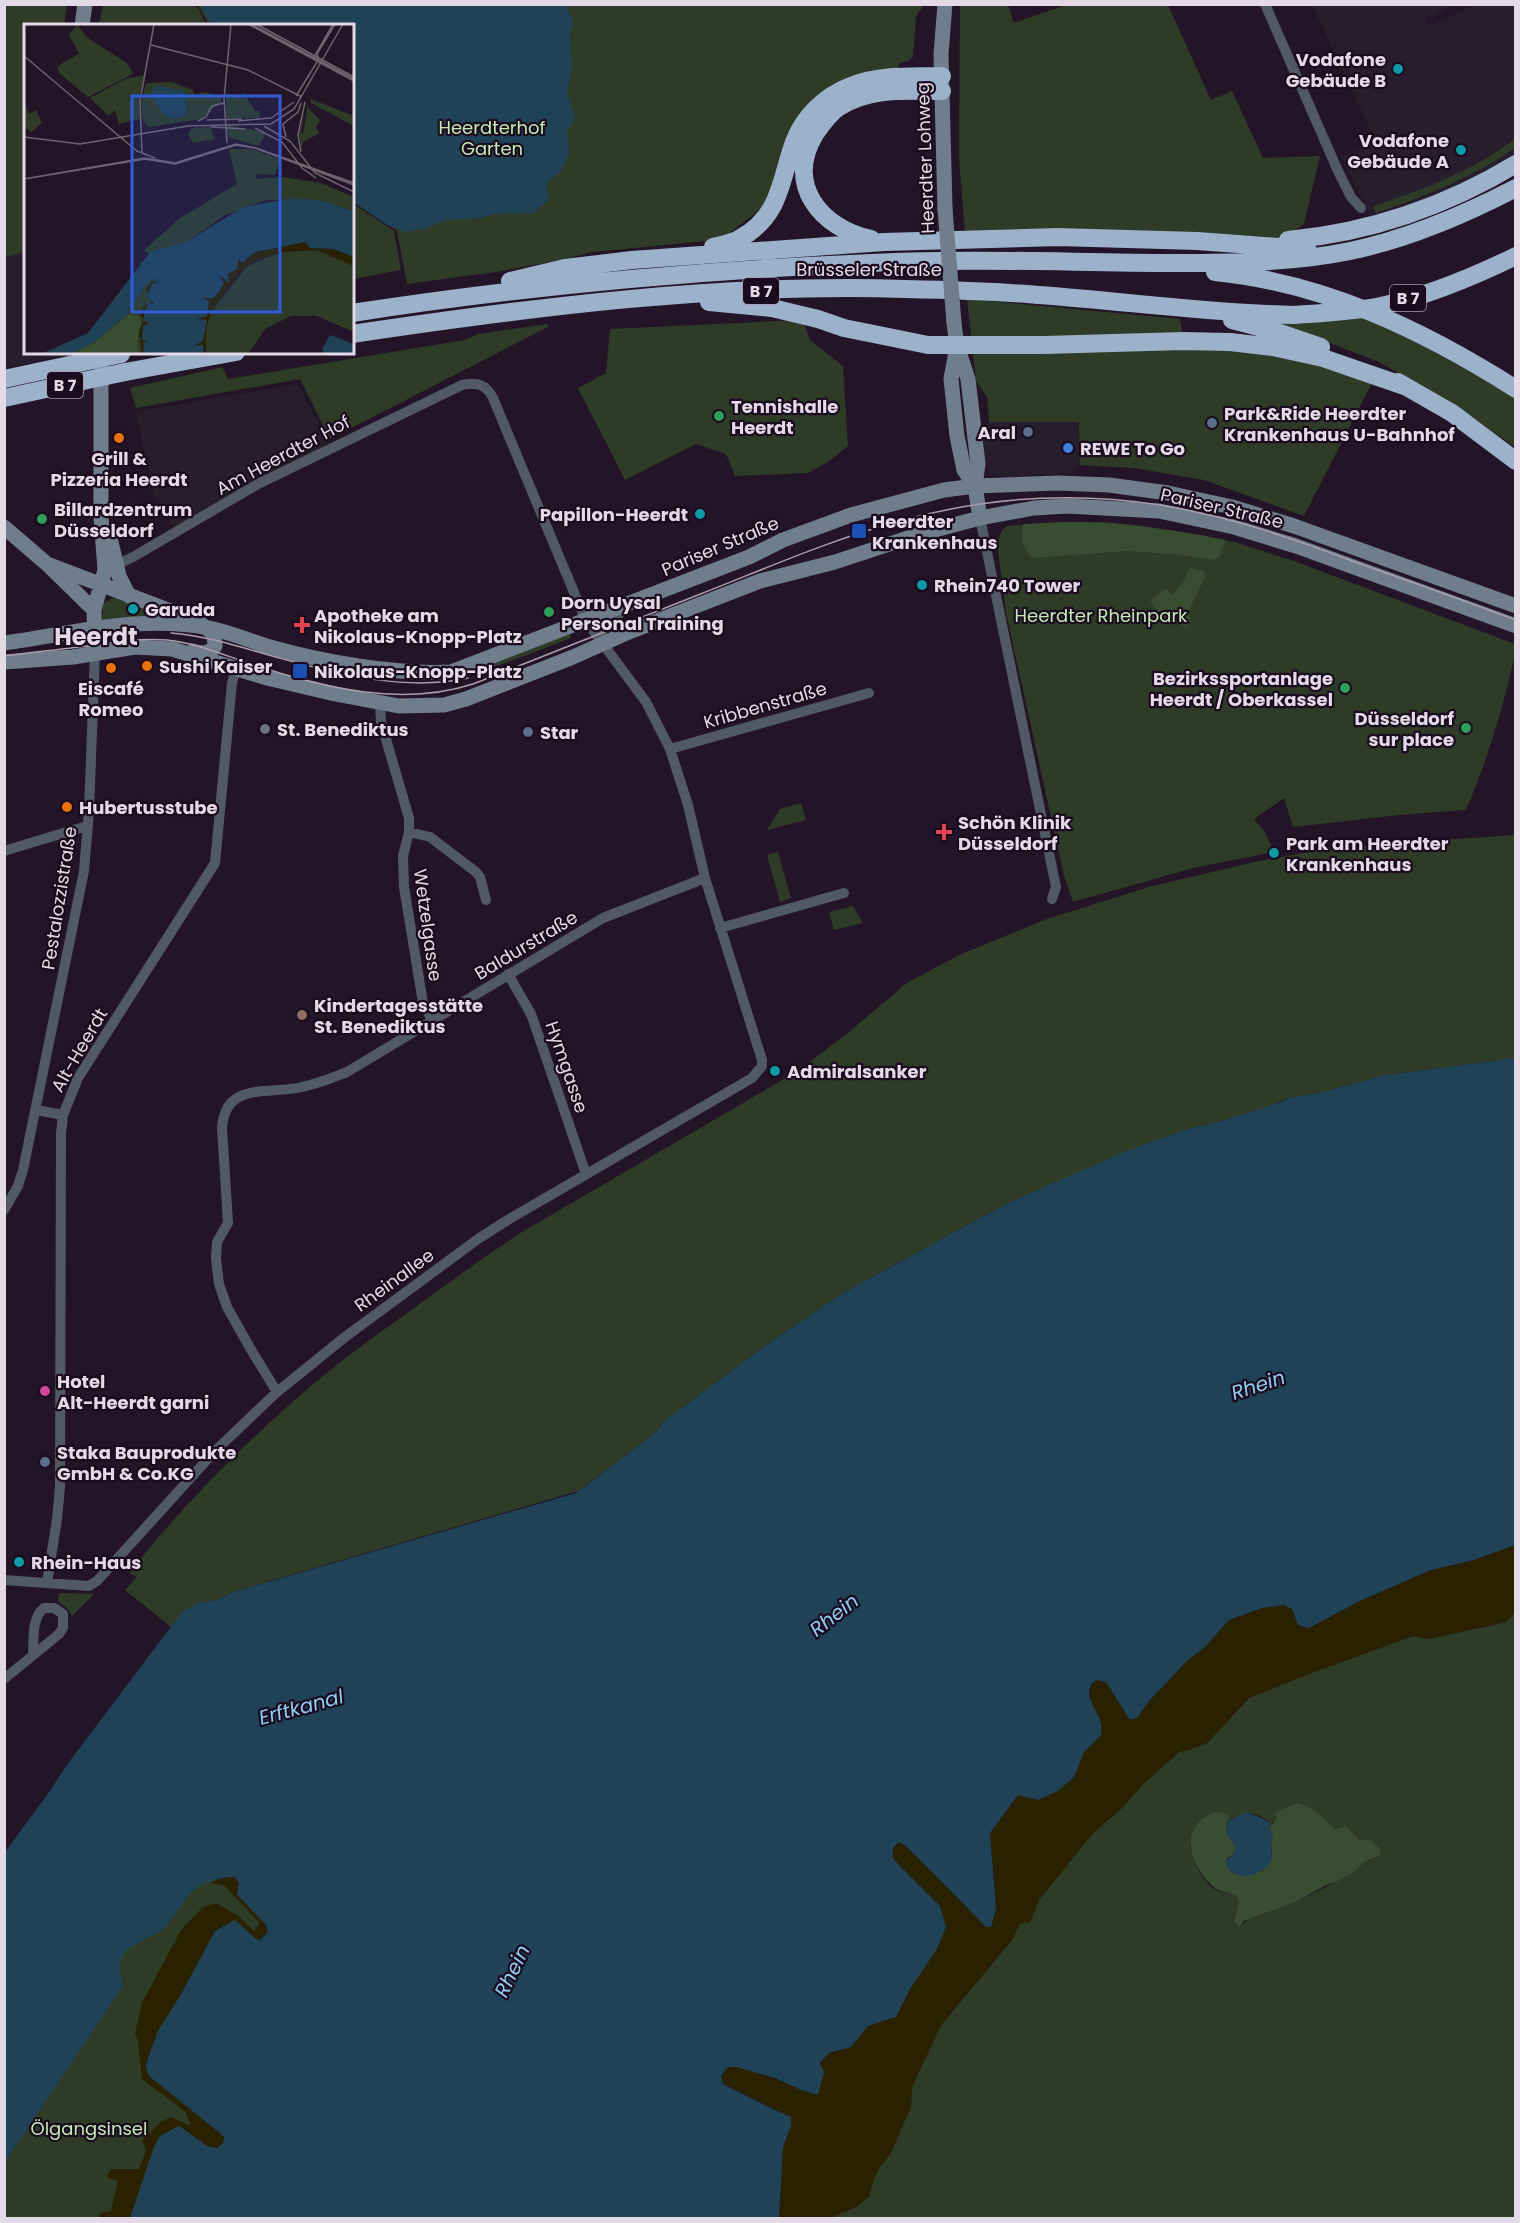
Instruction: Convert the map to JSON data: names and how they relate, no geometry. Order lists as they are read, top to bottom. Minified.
{"streets":{"highway":["Brüsseler Straße","B 7"],"main road":["Heerdter Lohweg","Pariser Straße"],"street":["Am Heerdter Hof","Kribbenstraße","Pestalozzistraße","Wetzelgasse","Baldurstraße","Alt-Heerdt","Hymgasse","Rheinallee"]},"crossings":[["Heerdter Lohweg","Pariser Straße"],["Am Heerdter Hof","Pariser Straße"],["Wetzelgasse","Baldurstraße"],["Baldurstraße","Hymgasse"],["Baldurstraße","Rheinallee"],["Alt-Heerdt","Rheinallee"],["Hymgasse","Rheinallee"]],"districts":["Heerdt"],"water":["Rhein","Erftkanal"],"parks":["Heerdterhof Garten","Heerdter Rheinpark","Ölgangsinsel"],"places":{"other":["Vodafone Gebäude B","Vodafone Gebäude A","Tennishalle Heerdt","Park&Ride Heerdter Krankenhaus U-Bahnhof","Aral","Grill & Pizzeria Heerdt","REWE To Go","Papillon-Heerdt","Billardzentrum Düsseldorf","Rhein740 Tower","Garuda","Dorn Uysal Personal Training","Sushi Kaiser","Eiscafé Romeo","Bezirkssportanlage Heerdt / Oberkassel","Düsseldorf sur place","St. Benediktus","Star","Hubertusstube","Park am Heerdter Krankenhaus","Kindertagesstätte St. Benediktus","Admiralsanker","Hotel Alt-Heerdt garni","Staka Bauprodukte GmbH & Co.KG","Rhein-Haus"],"transit":["Heerdter Krankenhaus","Nikolaus-Knopp-Platz"],"health":["Apotheke am Nikolaus-Knopp-Platz","Schön Klinik Düsseldorf"]}}
